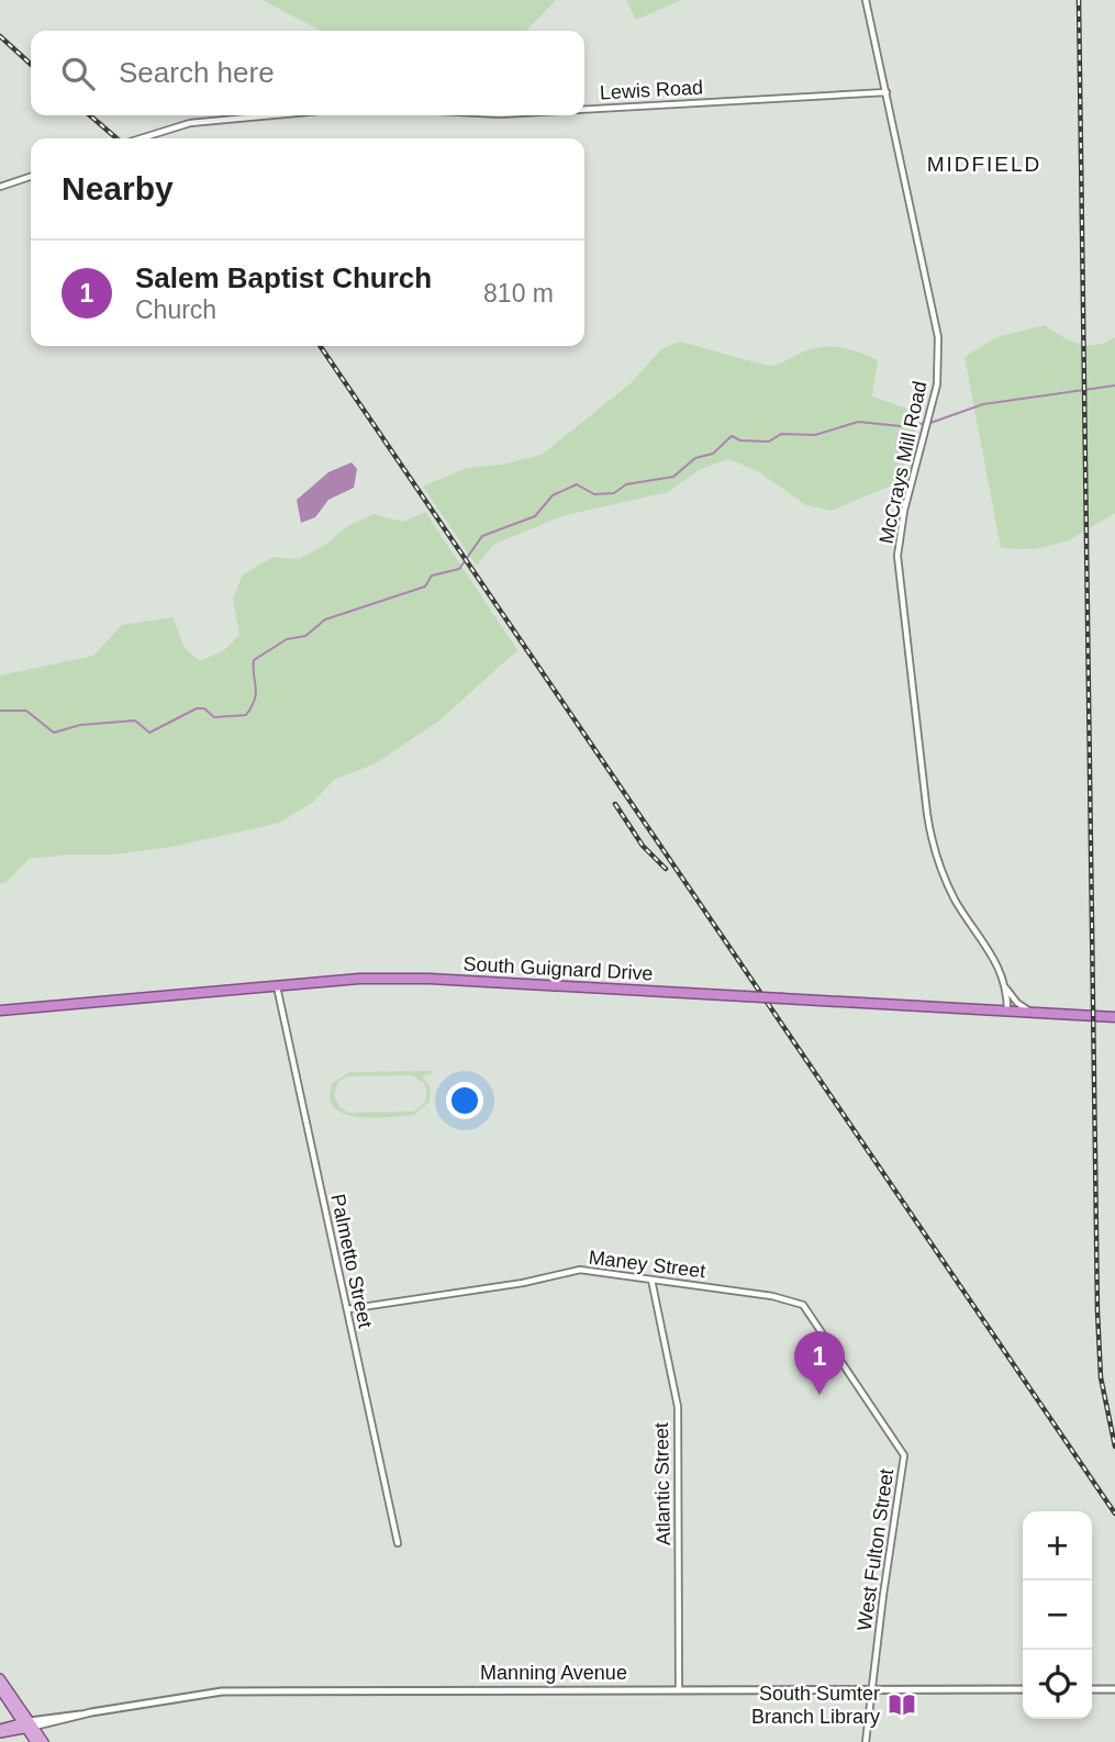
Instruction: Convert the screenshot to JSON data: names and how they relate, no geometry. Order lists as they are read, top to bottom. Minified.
{"streets":{"highway":["South Guignard Drive"],"main road":["Manning Avenue"],"street":["Lewis Road","McCrays Mill Road","Palmetto Street","Maney Street","Atlantic Street","West Fulton Street"]},"crossings":[["Lewis Road","McCrays Mill Road"],["McCrays Mill Road","South Guignard Drive"],["South Guignard Drive","Palmetto Street"],["Palmetto Street","Maney Street"],["Maney Street","Atlantic Street"],["Maney Street","West Fulton Street"],["Atlantic Street","Manning Avenue"],["West Fulton Street","Manning Avenue"]],"districts":["MIDFIELD"],"places":{"library":["South Sumter Branch Library"]},"page":{"search":"Search here","heading":"Nearby","list":[{"mark":"1","name":"Salem Baptist Church","note":"Church","value":"810 m"}],"pins":"1","map_buttons":["+","−"]}}
